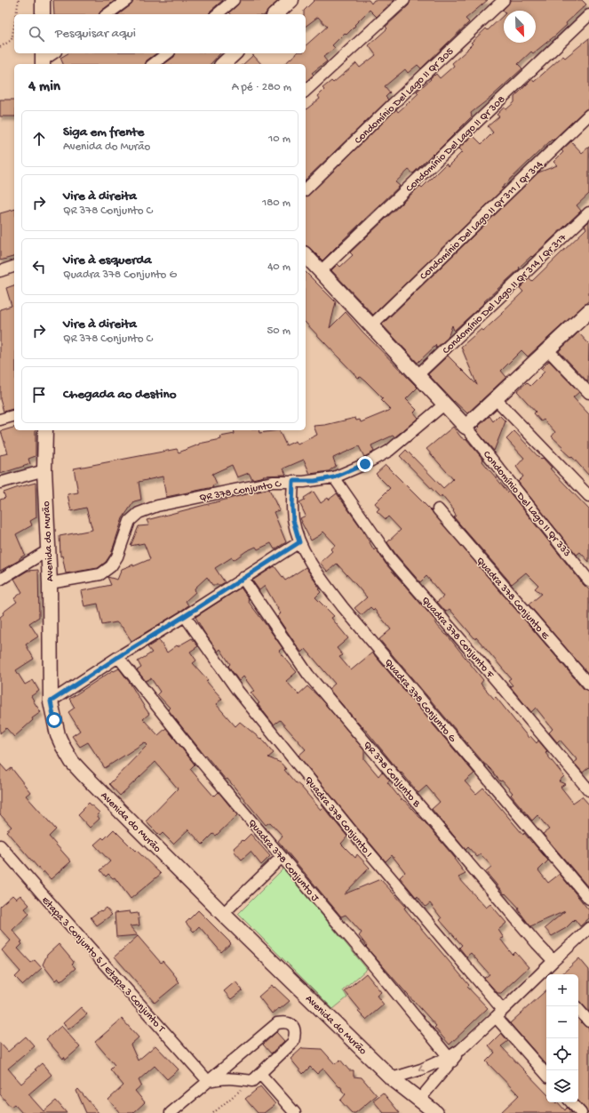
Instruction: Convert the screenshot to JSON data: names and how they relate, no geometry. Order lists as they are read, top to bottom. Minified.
{"streets":{"street":["Condomínio Del Lago II Qr 305","Condomínio Del Lago II Qr 308","Condomínio Del Lago II Qr 311 / Qr 314","Condomínio Del Lago II Qr 314 / Qr 317","QR 378 Conjunto C","Condomínio Del Lago II Qr 333","Avenida do Murão","Quadra 378 Conjunto E","Quadra 378 Conjunto F","Quadra 378 Conjunto G","QR 378 Conjunto B","Quadra 378 Conjunto I","Quadra 378 Conjunto J","Etapa 3 Conjunto S / Etapa 3 Conjunto T"]},"crossings":[["QR 378 Conjunto C","Avenida do Murão"],["QR 378 Conjunto C","Quadra 378 Conjunto F"],["QR 378 Conjunto C","Quadra 378 Conjunto G"]],"north":"bottom right","page":{"search":"Pesquisar aqui","heading":["4 min","A pé · 280 m"],"list":[["Siga em frente","Avenida do Murão","10 m"],["Vire à direita","QR 378 Conjunto C","180 m"],["Vire à esquerda","Quadra 378 Conjunto G","40 m"],["Vire à direita","QR 378 Conjunto C","50 m"],"Chegada ao destino"],"map_buttons":["+","−"]}}
